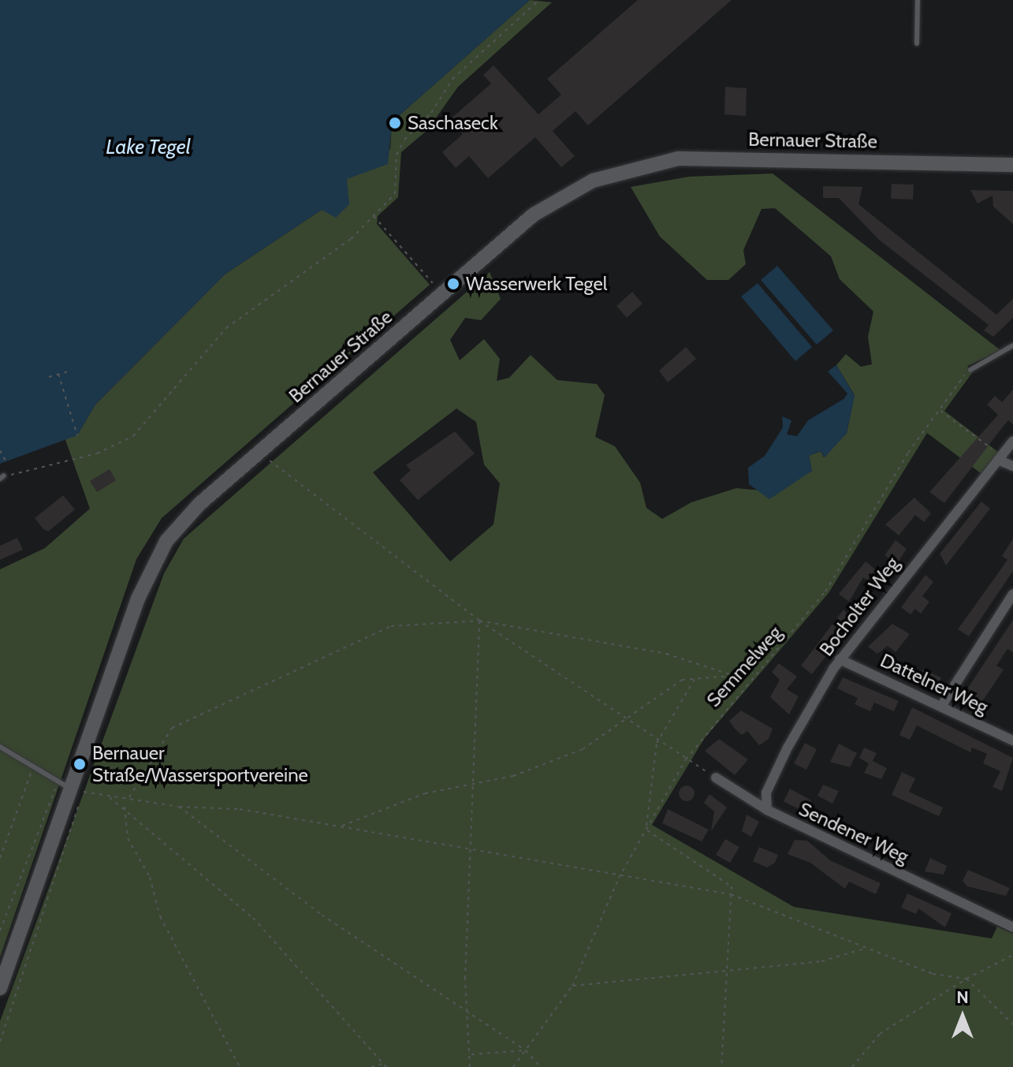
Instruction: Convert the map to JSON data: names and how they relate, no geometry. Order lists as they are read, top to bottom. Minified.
{"streets":{"main road":["Bernauer Straße"],"street":["Bocholter Weg","Dattelner Weg","Sendener Weg"],"path":["Semmelweg"]},"crossings":[["Bocholter Weg","Dattelner Weg"],["Bocholter Weg","Sendener Weg"]],"water":["Lake Tegel"],"places":["Saschaseck","Wasserwerk Tegel","Bernauer Straße/Wassersportvereine"],"north":"top"}
